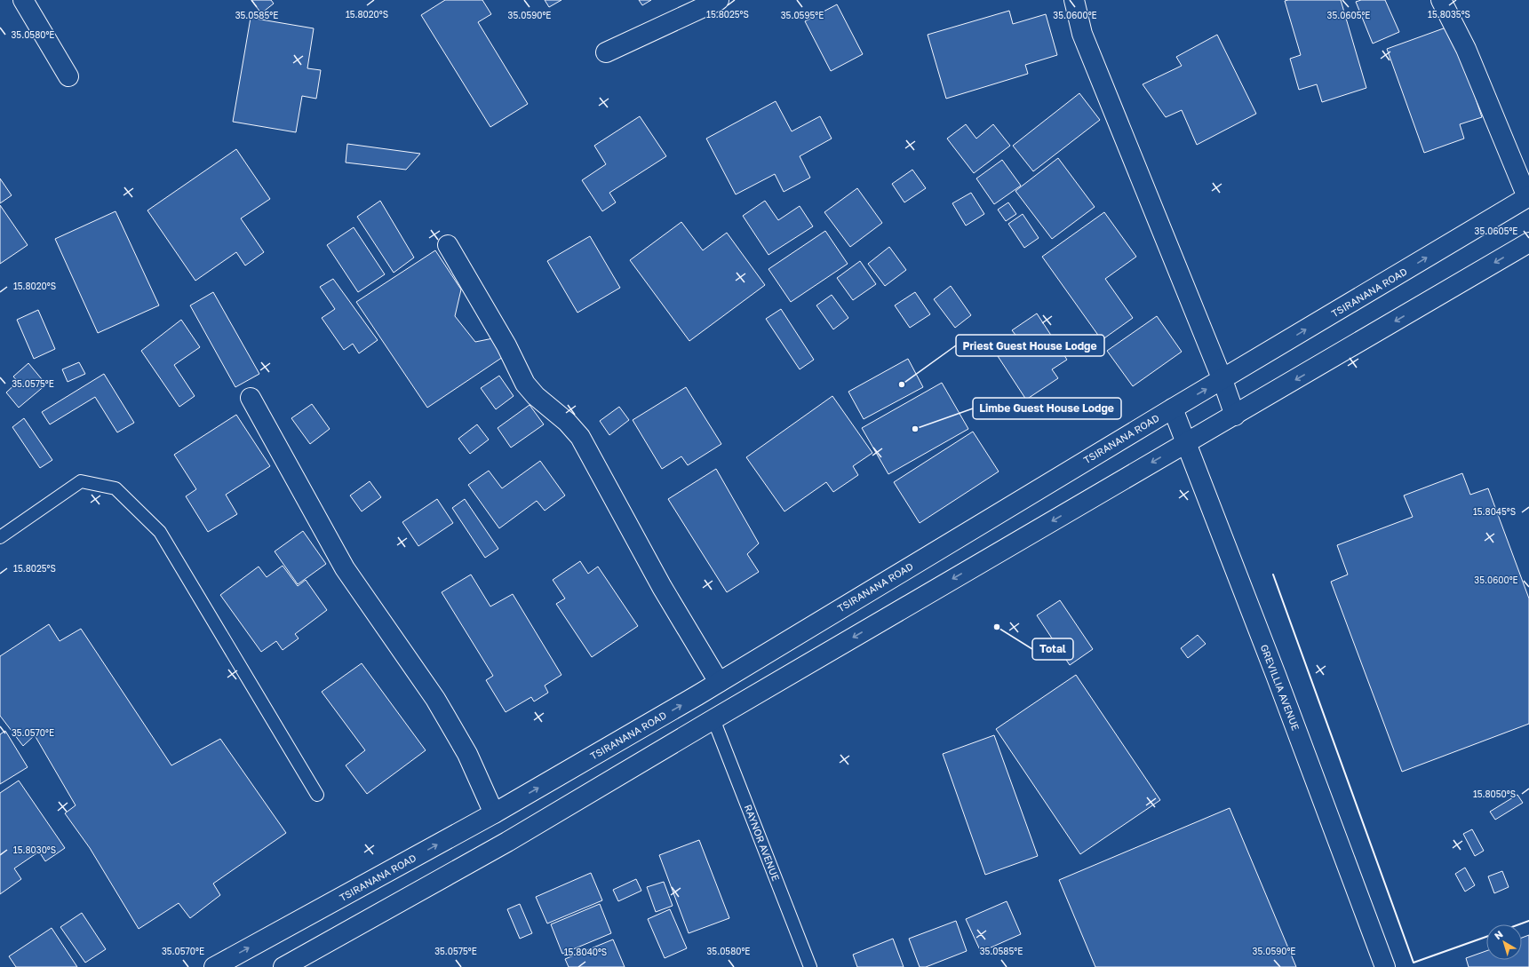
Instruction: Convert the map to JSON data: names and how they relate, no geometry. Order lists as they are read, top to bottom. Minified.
{"streets":{"main road":["TSIRANANA ROAD","GREVILLIA AVENUE"],"lane":["RAYNOR AVENUE"]},"crossings":[["TSIRANANA ROAD","GREVILLIA AVENUE"]],"places":["Priest Guest House Lodge","Limbe Guest House Lodge","Total"],"north":"top left","coordinates":["15.8020°S","15.8025°S","15.8035°S","35.0600°E","35.0585°E","35.0590°E","35.0595°E","35.0605°E","35.0580°E","35.0575°E","15.8045°S","35.0570°E","15.8050°S","15.8030°S","15.8040°S"]}
